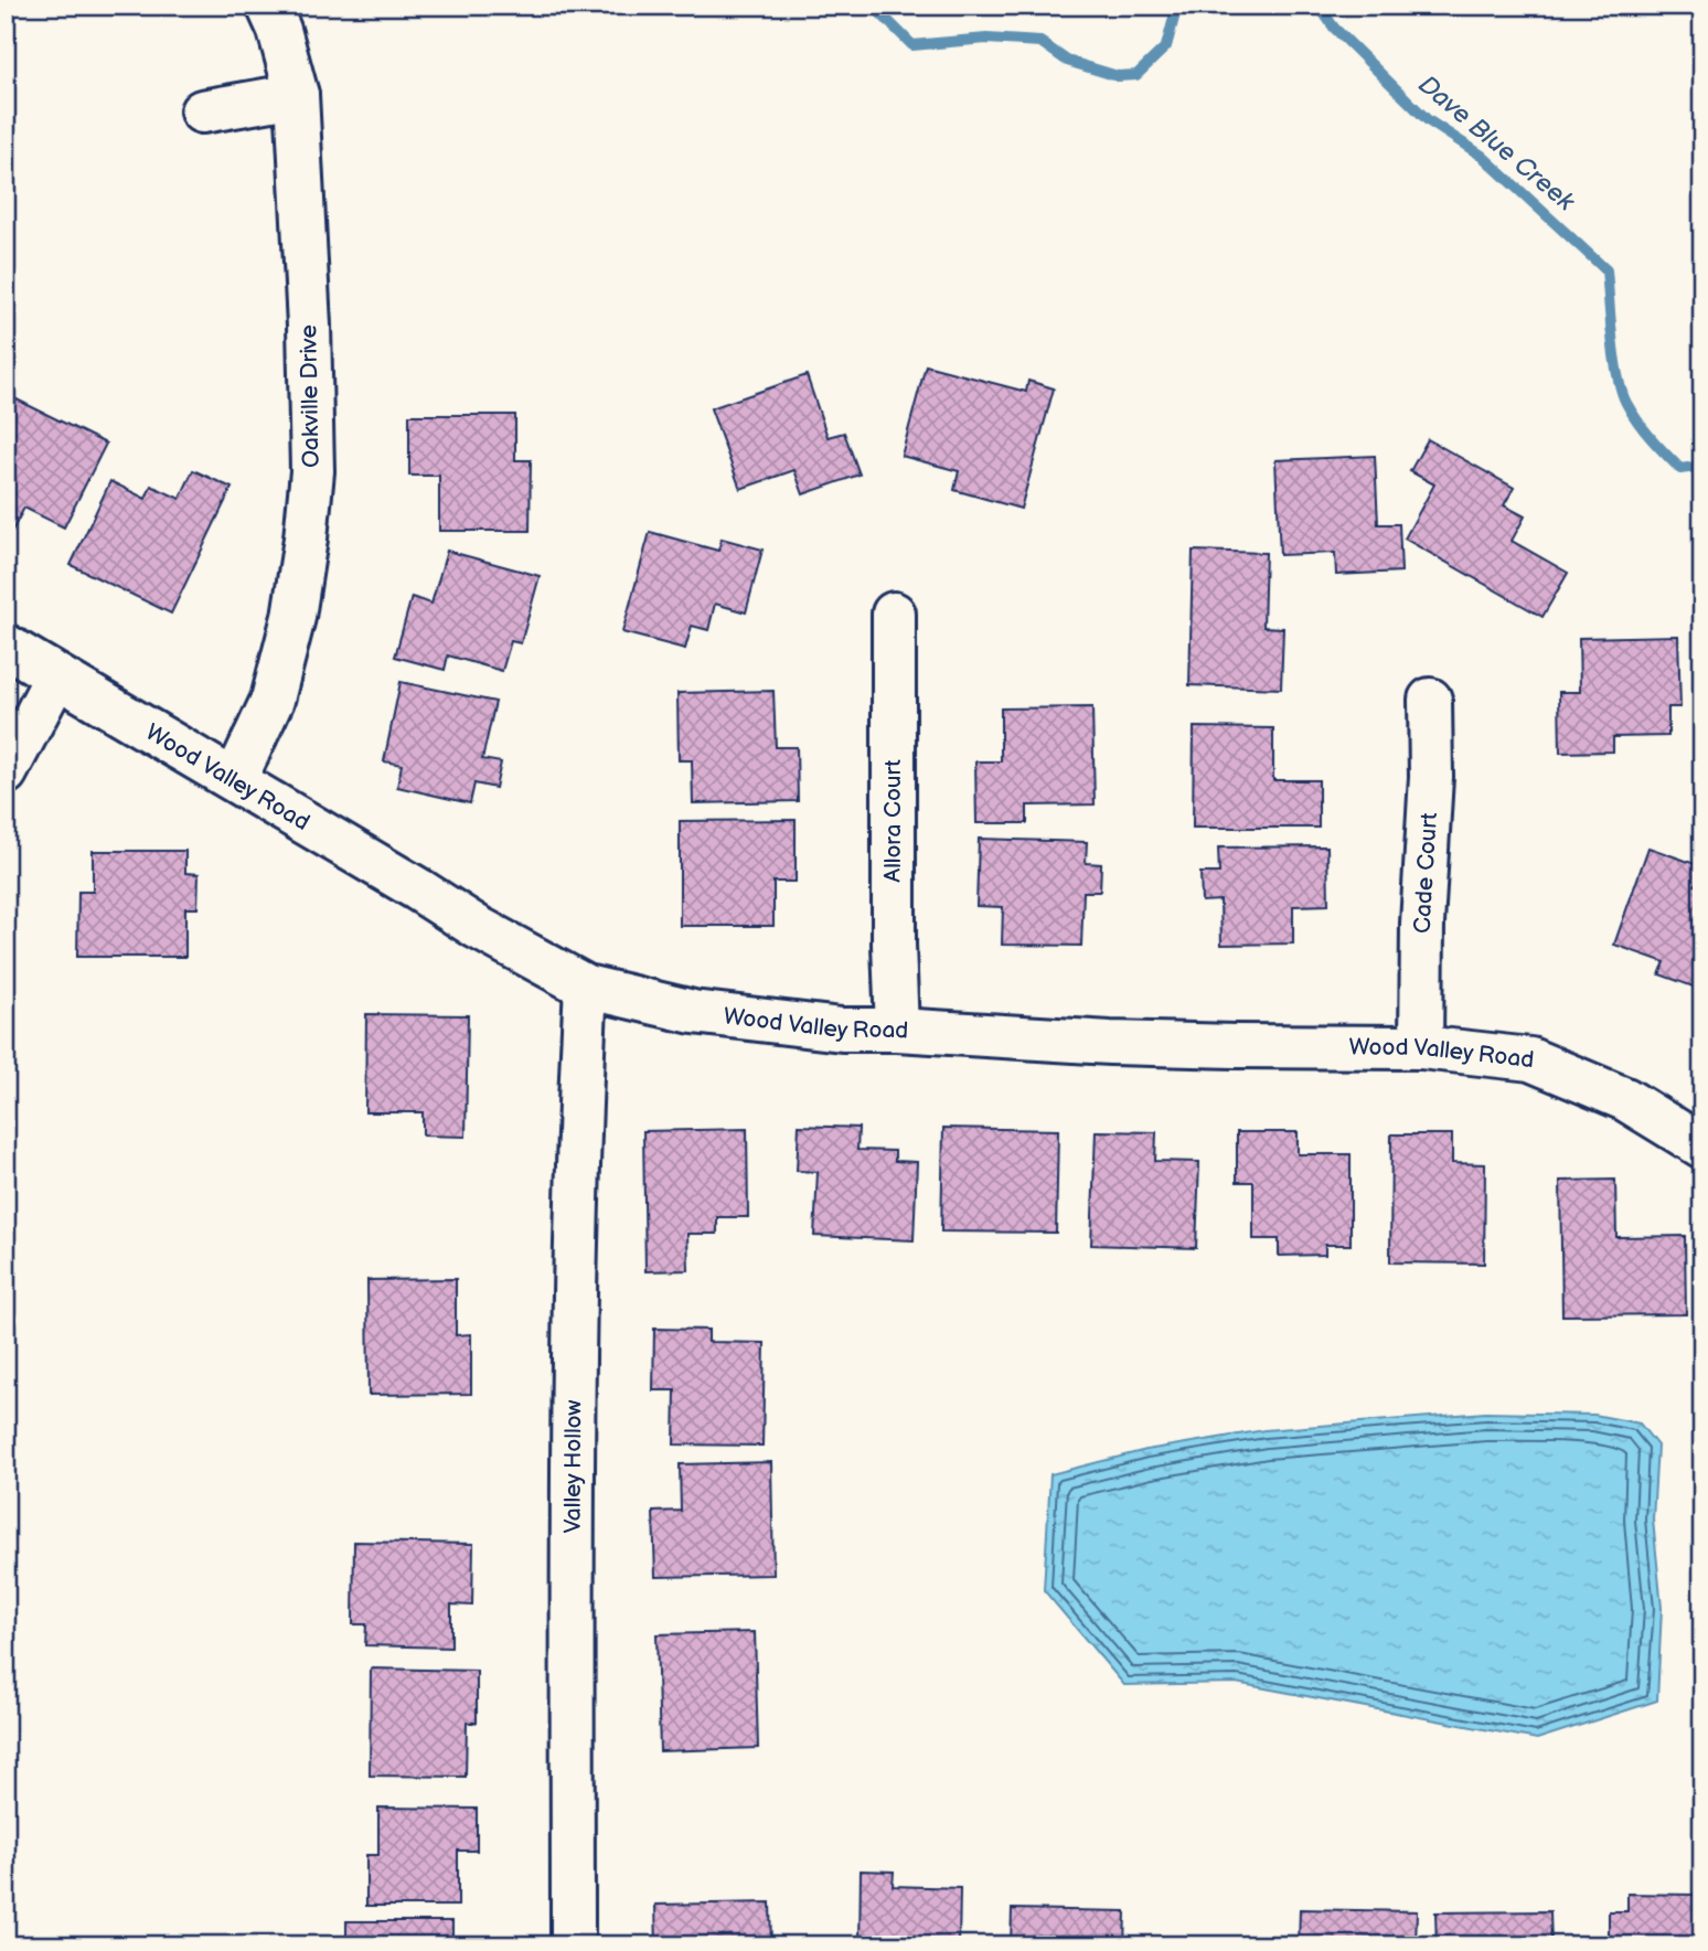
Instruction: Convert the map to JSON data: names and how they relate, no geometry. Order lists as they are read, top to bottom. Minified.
{"streets":{"street":["Oakville Drive","Wood Valley Road","Allora Court","Cade Court","Valley Hollow"]},"crossings":[["Oakville Drive","Wood Valley Road"],["Wood Valley Road","Allora Court"],["Wood Valley Road","Cade Court"],["Wood Valley Road","Valley Hollow"]],"water":["Dave Blue Creek"]}
